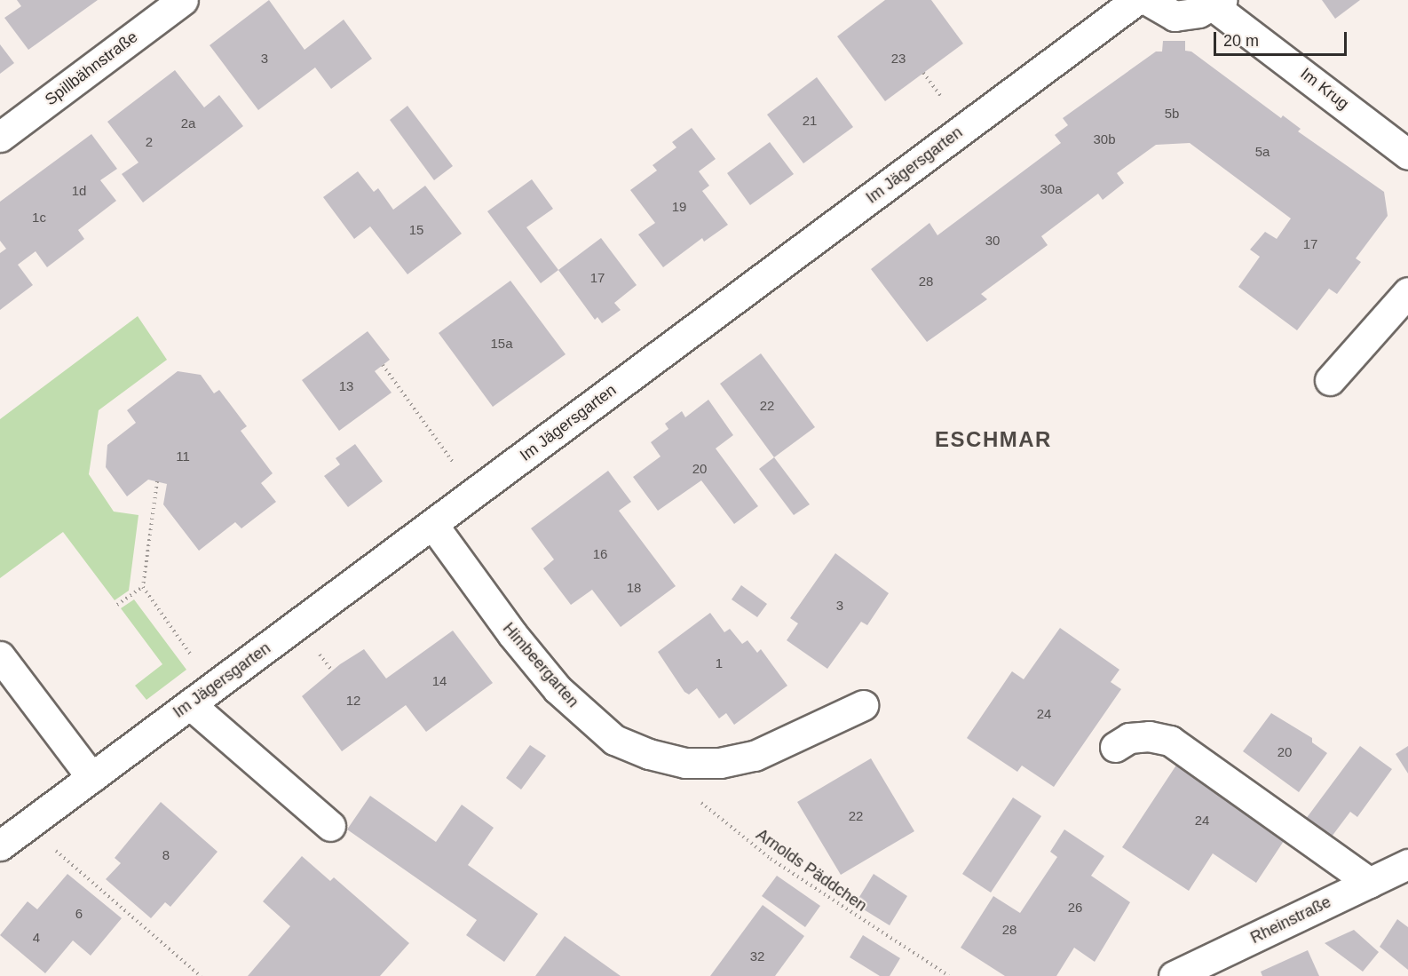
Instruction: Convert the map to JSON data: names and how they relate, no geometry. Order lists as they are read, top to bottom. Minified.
{"streets":{"street":["Spillbähnstraße","Im Krug","Im Jägersgarten","Himbeergarten","Rheinstraße"],"path":["Arnolds Päddchen"]},"crossings":[["Im Jägersgarten","Himbeergarten"],["Himbeergarten","Arnolds Päddchen"]],"districts":["ESCHMAR"],"house_numbers":["3","23","5b","21","2a","30b","2","5a","30a","1d","19","1c","15","30","17","17","28","15a","13","22","11","20","16","18","3","1","14","12","24","20","22","24","8","26","6","28","4","32"],"scale_bar":"20 m"}
